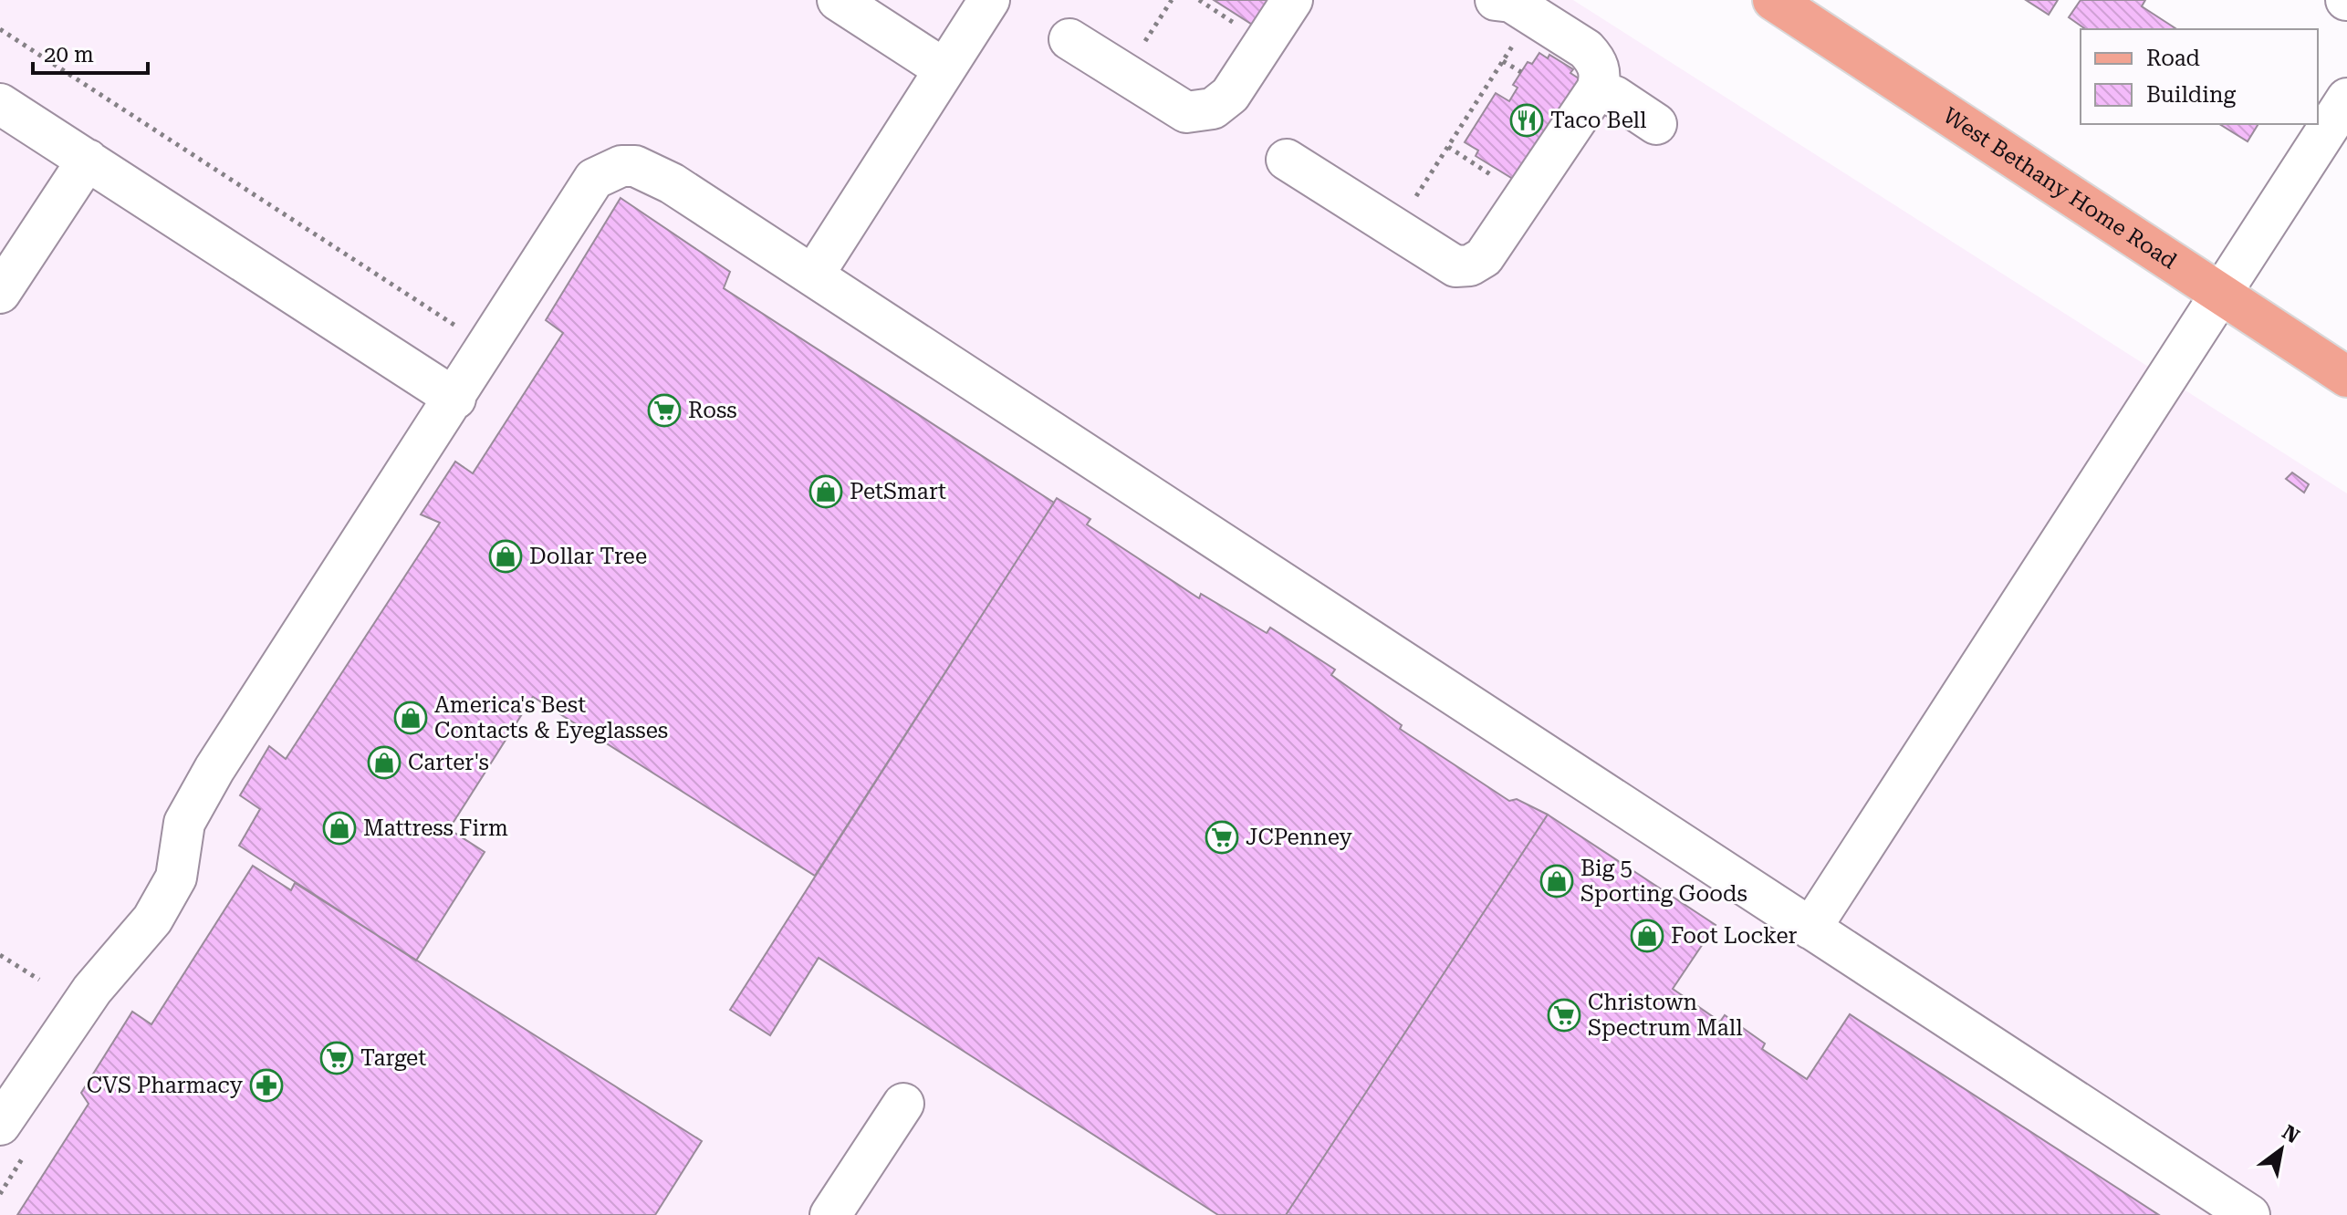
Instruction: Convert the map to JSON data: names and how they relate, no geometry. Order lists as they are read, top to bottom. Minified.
{"streets":{"main road":["West Bethany Home Road"]},"places":{"restaurant":["Taco Bell"],"supermarket":["Ross","JCPenney","Christown Spectrum Mall","Target"],"shop":["PetSmart","Dollar Tree","America's Best Contacts & Eyeglasses","Carter's","Mattress Firm","Big 5 Sporting Goods","Foot Locker"],"pharmacy":["CVS Pharmacy"]},"legend":["Road","Building"],"scale_bar":"20 m","north":"top right"}
